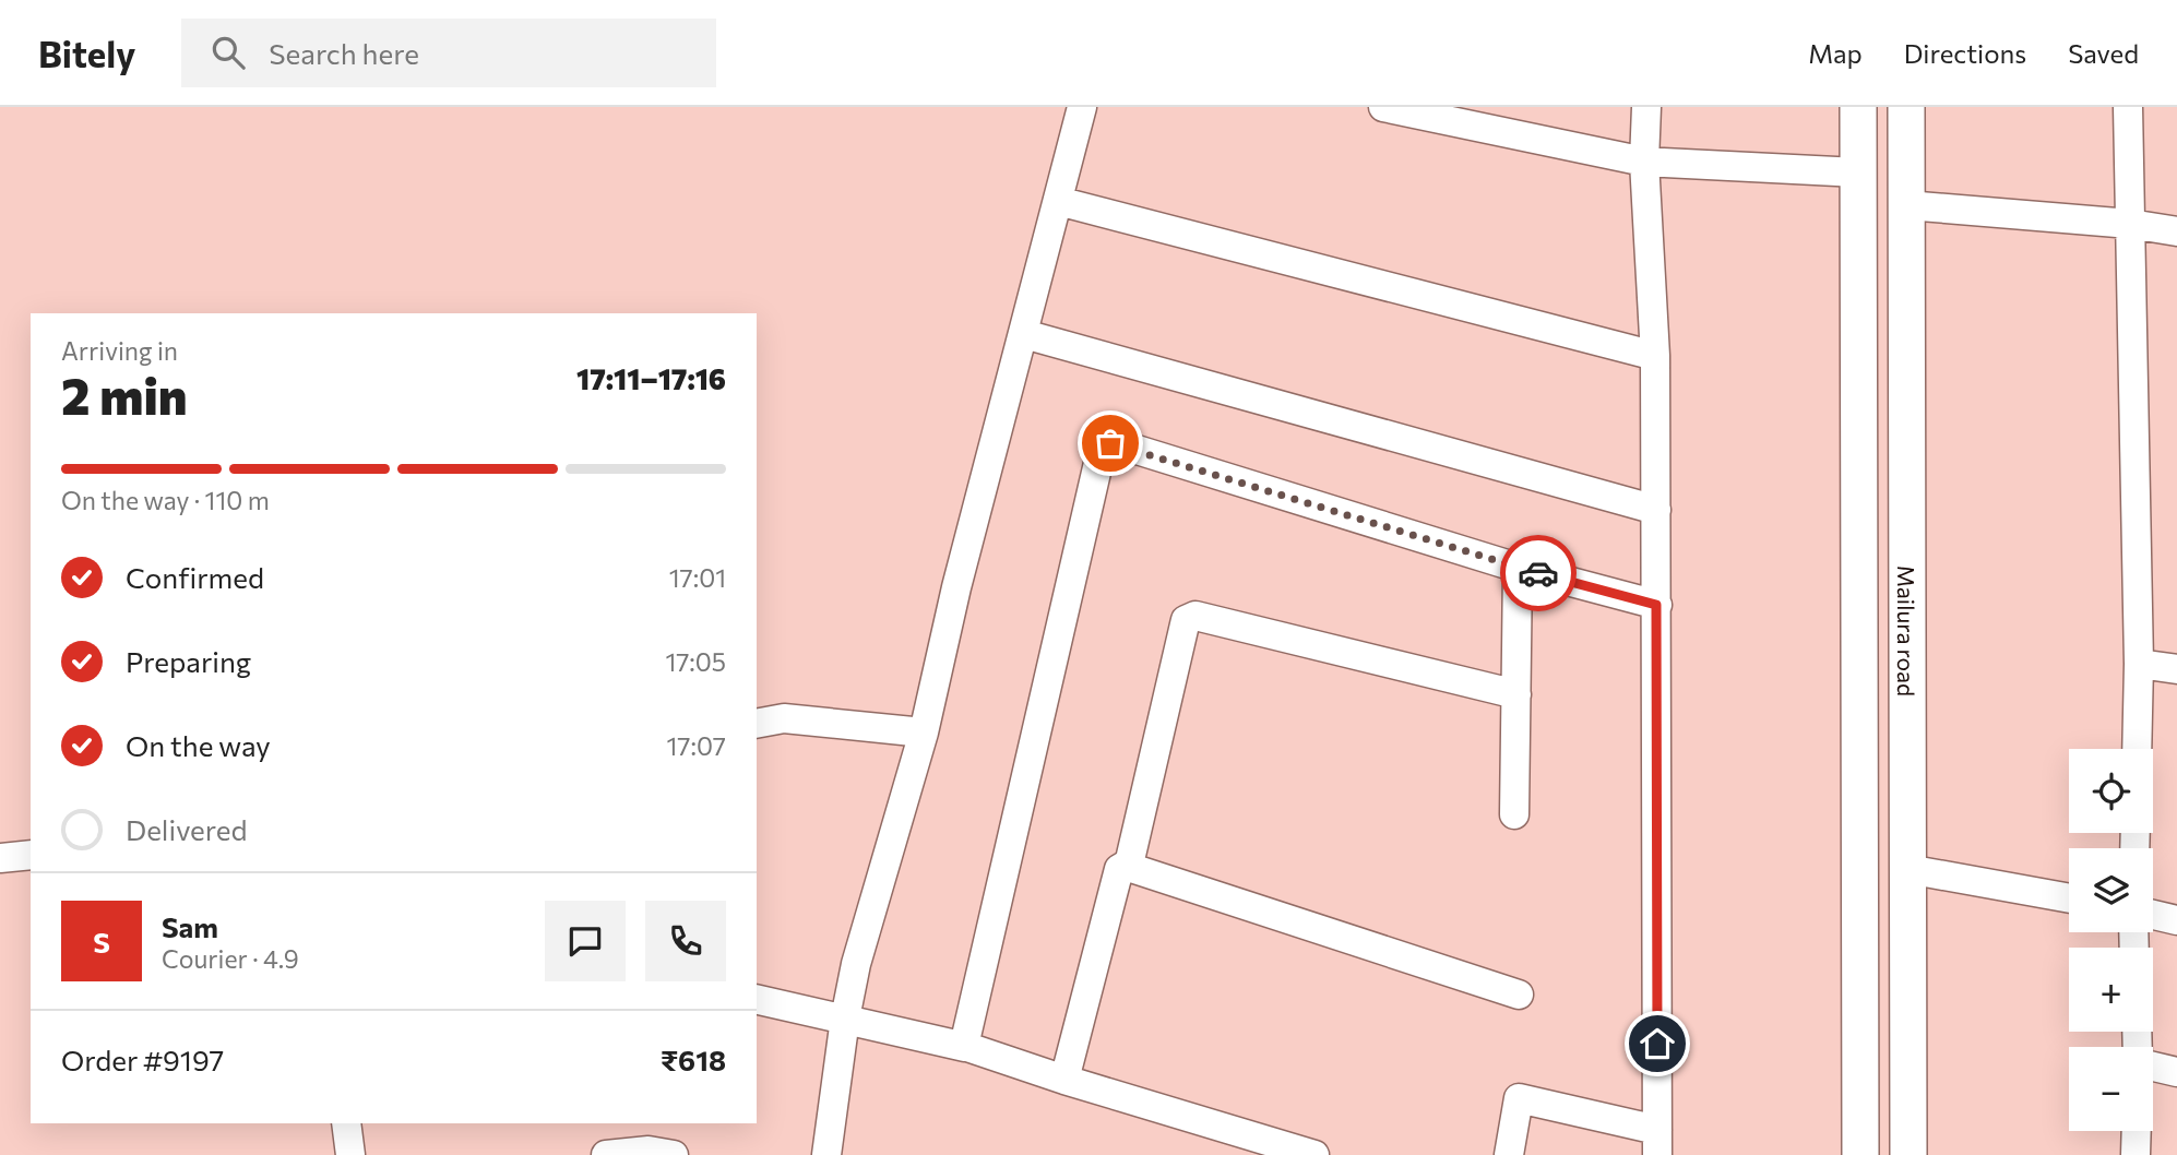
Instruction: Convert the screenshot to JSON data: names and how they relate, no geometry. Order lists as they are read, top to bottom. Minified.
{"streets":{"street":["Mailura road"]},"page":{"header":"Bitely","search":"Search here","nav":["Map","Directions","Saved"],"heading":["2 min","Arriving in","17:11–17:16"],"panel":["Sam","Courier · 4.9","Order #9197","₹618"],"bar":"On the way · 110 m","list":[["Confirmed","17:01"],["Preparing","17:05"],["On the way","17:07"],"Delivered"],"map_buttons":["+","−"],"round":"S"}}
